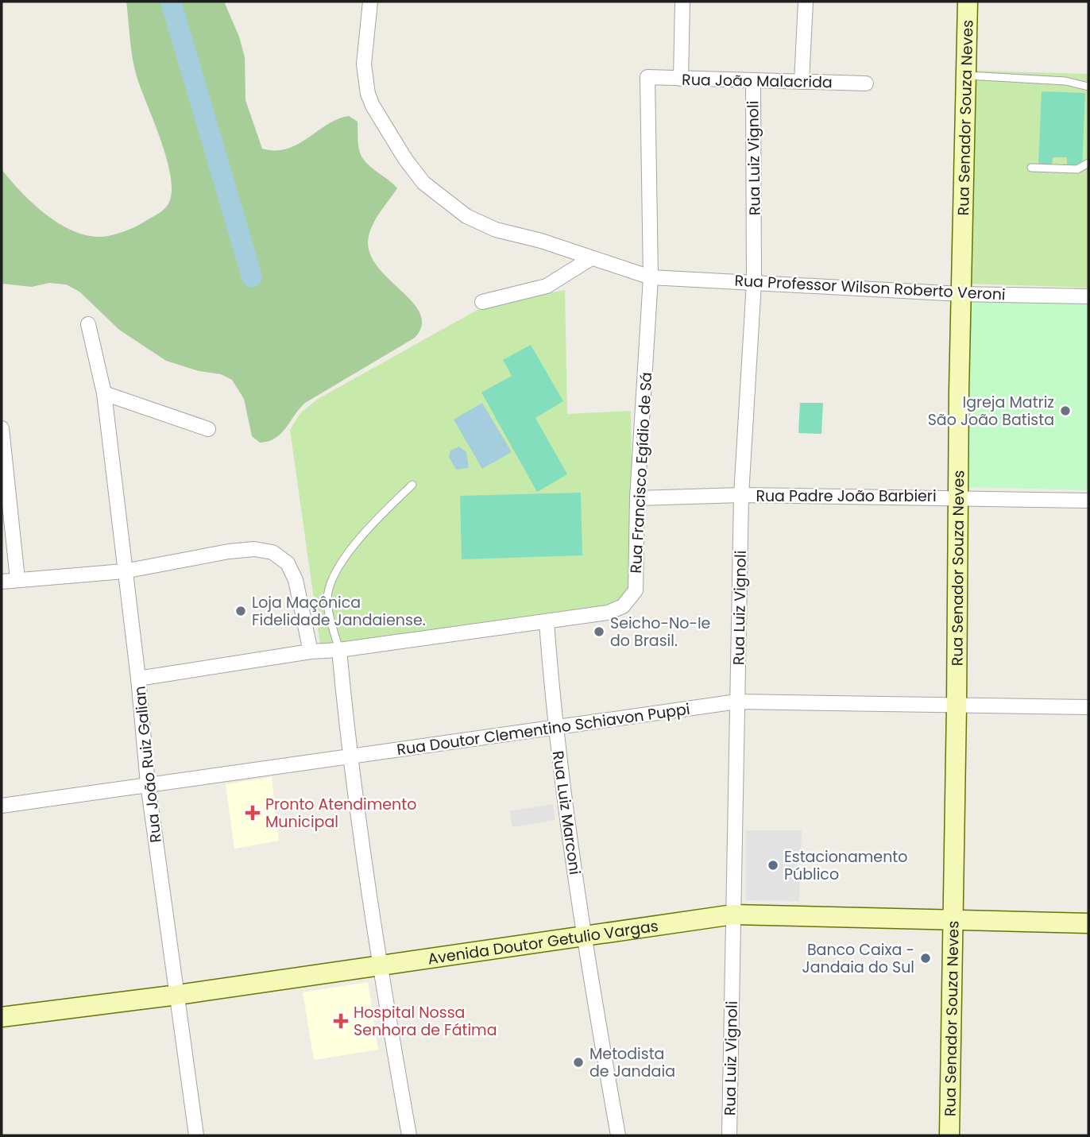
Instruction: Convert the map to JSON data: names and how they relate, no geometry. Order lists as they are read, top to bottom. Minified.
{"streets":{"street":["Rua João Malacrida","Rua Senador Souza Neves","Rua Luiz Vignoli","Rua Professor Wilson Roberto Veroni","Rua Francisco Egídio de Sá","Rua Padre João Barbieri","Rua Doutor Clementino Schiavon Puppi","Rua João Ruiz Galian","Rua Luiz Marconi","Avenida Doutor Getulio Vargas"]},"crossings":[["Rua João Malacrida","Rua Luiz Vignoli"],["Rua João Malacrida","Rua Francisco Egídio de Sá"],["Rua Senador Souza Neves","Rua Professor Wilson Roberto Veroni"],["Rua Senador Souza Neves","Rua Padre João Barbieri"],["Rua Senador Souza Neves","Rua Doutor Clementino Schiavon Puppi"],["Rua Senador Souza Neves","Avenida Doutor Getulio Vargas"],["Rua Luiz Vignoli","Rua Professor Wilson Roberto Veroni"],["Rua Luiz Vignoli","Rua Padre João Barbieri"],["Rua Luiz Vignoli","Rua Doutor Clementino Schiavon Puppi"],["Rua Luiz Vignoli","Avenida Doutor Getulio Vargas"],["Rua Professor Wilson Roberto Veroni","Rua Francisco Egídio de Sá"],["Rua Francisco Egídio de Sá","Rua Padre João Barbieri"],["Rua Francisco Egídio de Sá","Rua João Ruiz Galian"],["Rua Francisco Egídio de Sá","Rua Luiz Marconi"],["Rua Doutor Clementino Schiavon Puppi","Rua João Ruiz Galian"],["Rua Doutor Clementino Schiavon Puppi","Rua Luiz Marconi"],["Rua João Ruiz Galian","Avenida Doutor Getulio Vargas"],["Rua Luiz Marconi","Avenida Doutor Getulio Vargas"]],"places":{"other":["Igreja Matriz São João Batista","Loja Maçônica Fidelidade Jandaiense.","Seicho-No-Ie do Brasil.","Estacionamento Público","Banco Caixa - Jandaia do Sul","Metodista de Jandaia"],"health":["Pronto Atendimento Municipal","Hospital Nossa Senhora de Fátima"]}}
